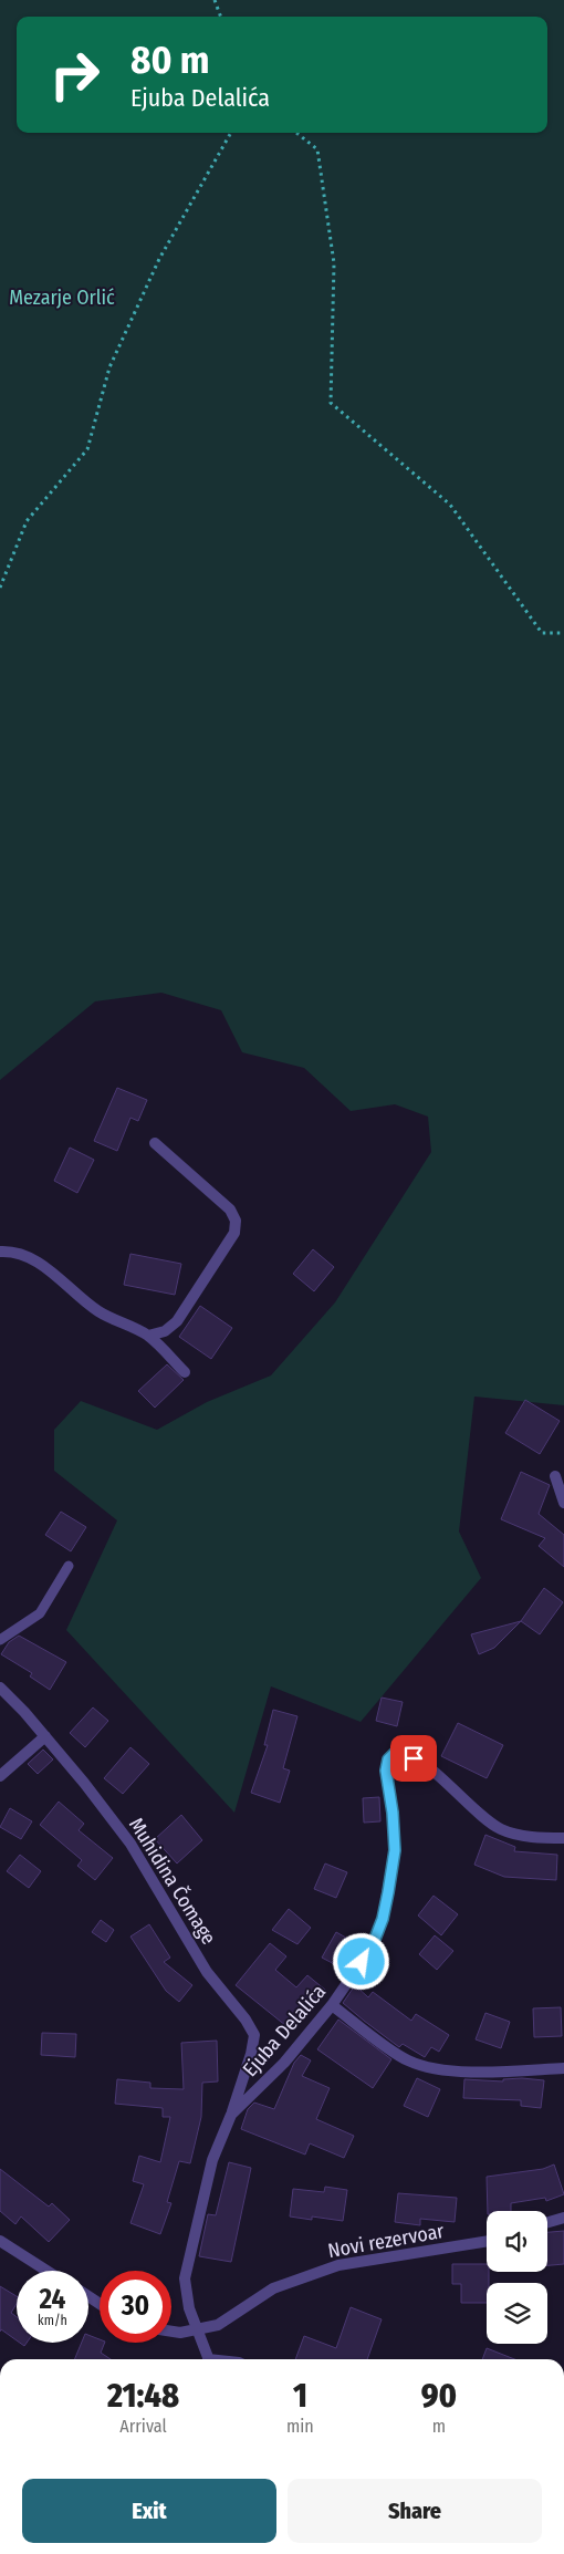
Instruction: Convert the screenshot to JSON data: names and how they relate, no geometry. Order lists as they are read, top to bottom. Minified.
{"streets":{"street":["Muhidina Čomage","Ejuba Delalića","Novi rezervoar"]},"crossings":[["Muhidina Čomage","Ejuba Delalića"],["Ejuba Delalića","Novi rezervoar"]],"parks":["Mezarje Orlić"],"page":{"turn":["80 m","Ejuba Delalića"],"speed":"24 km/h","limit":"30","eta":["21:48","Arrival","1","min","90","m"],"buttons":["Exit","Share"]}}
